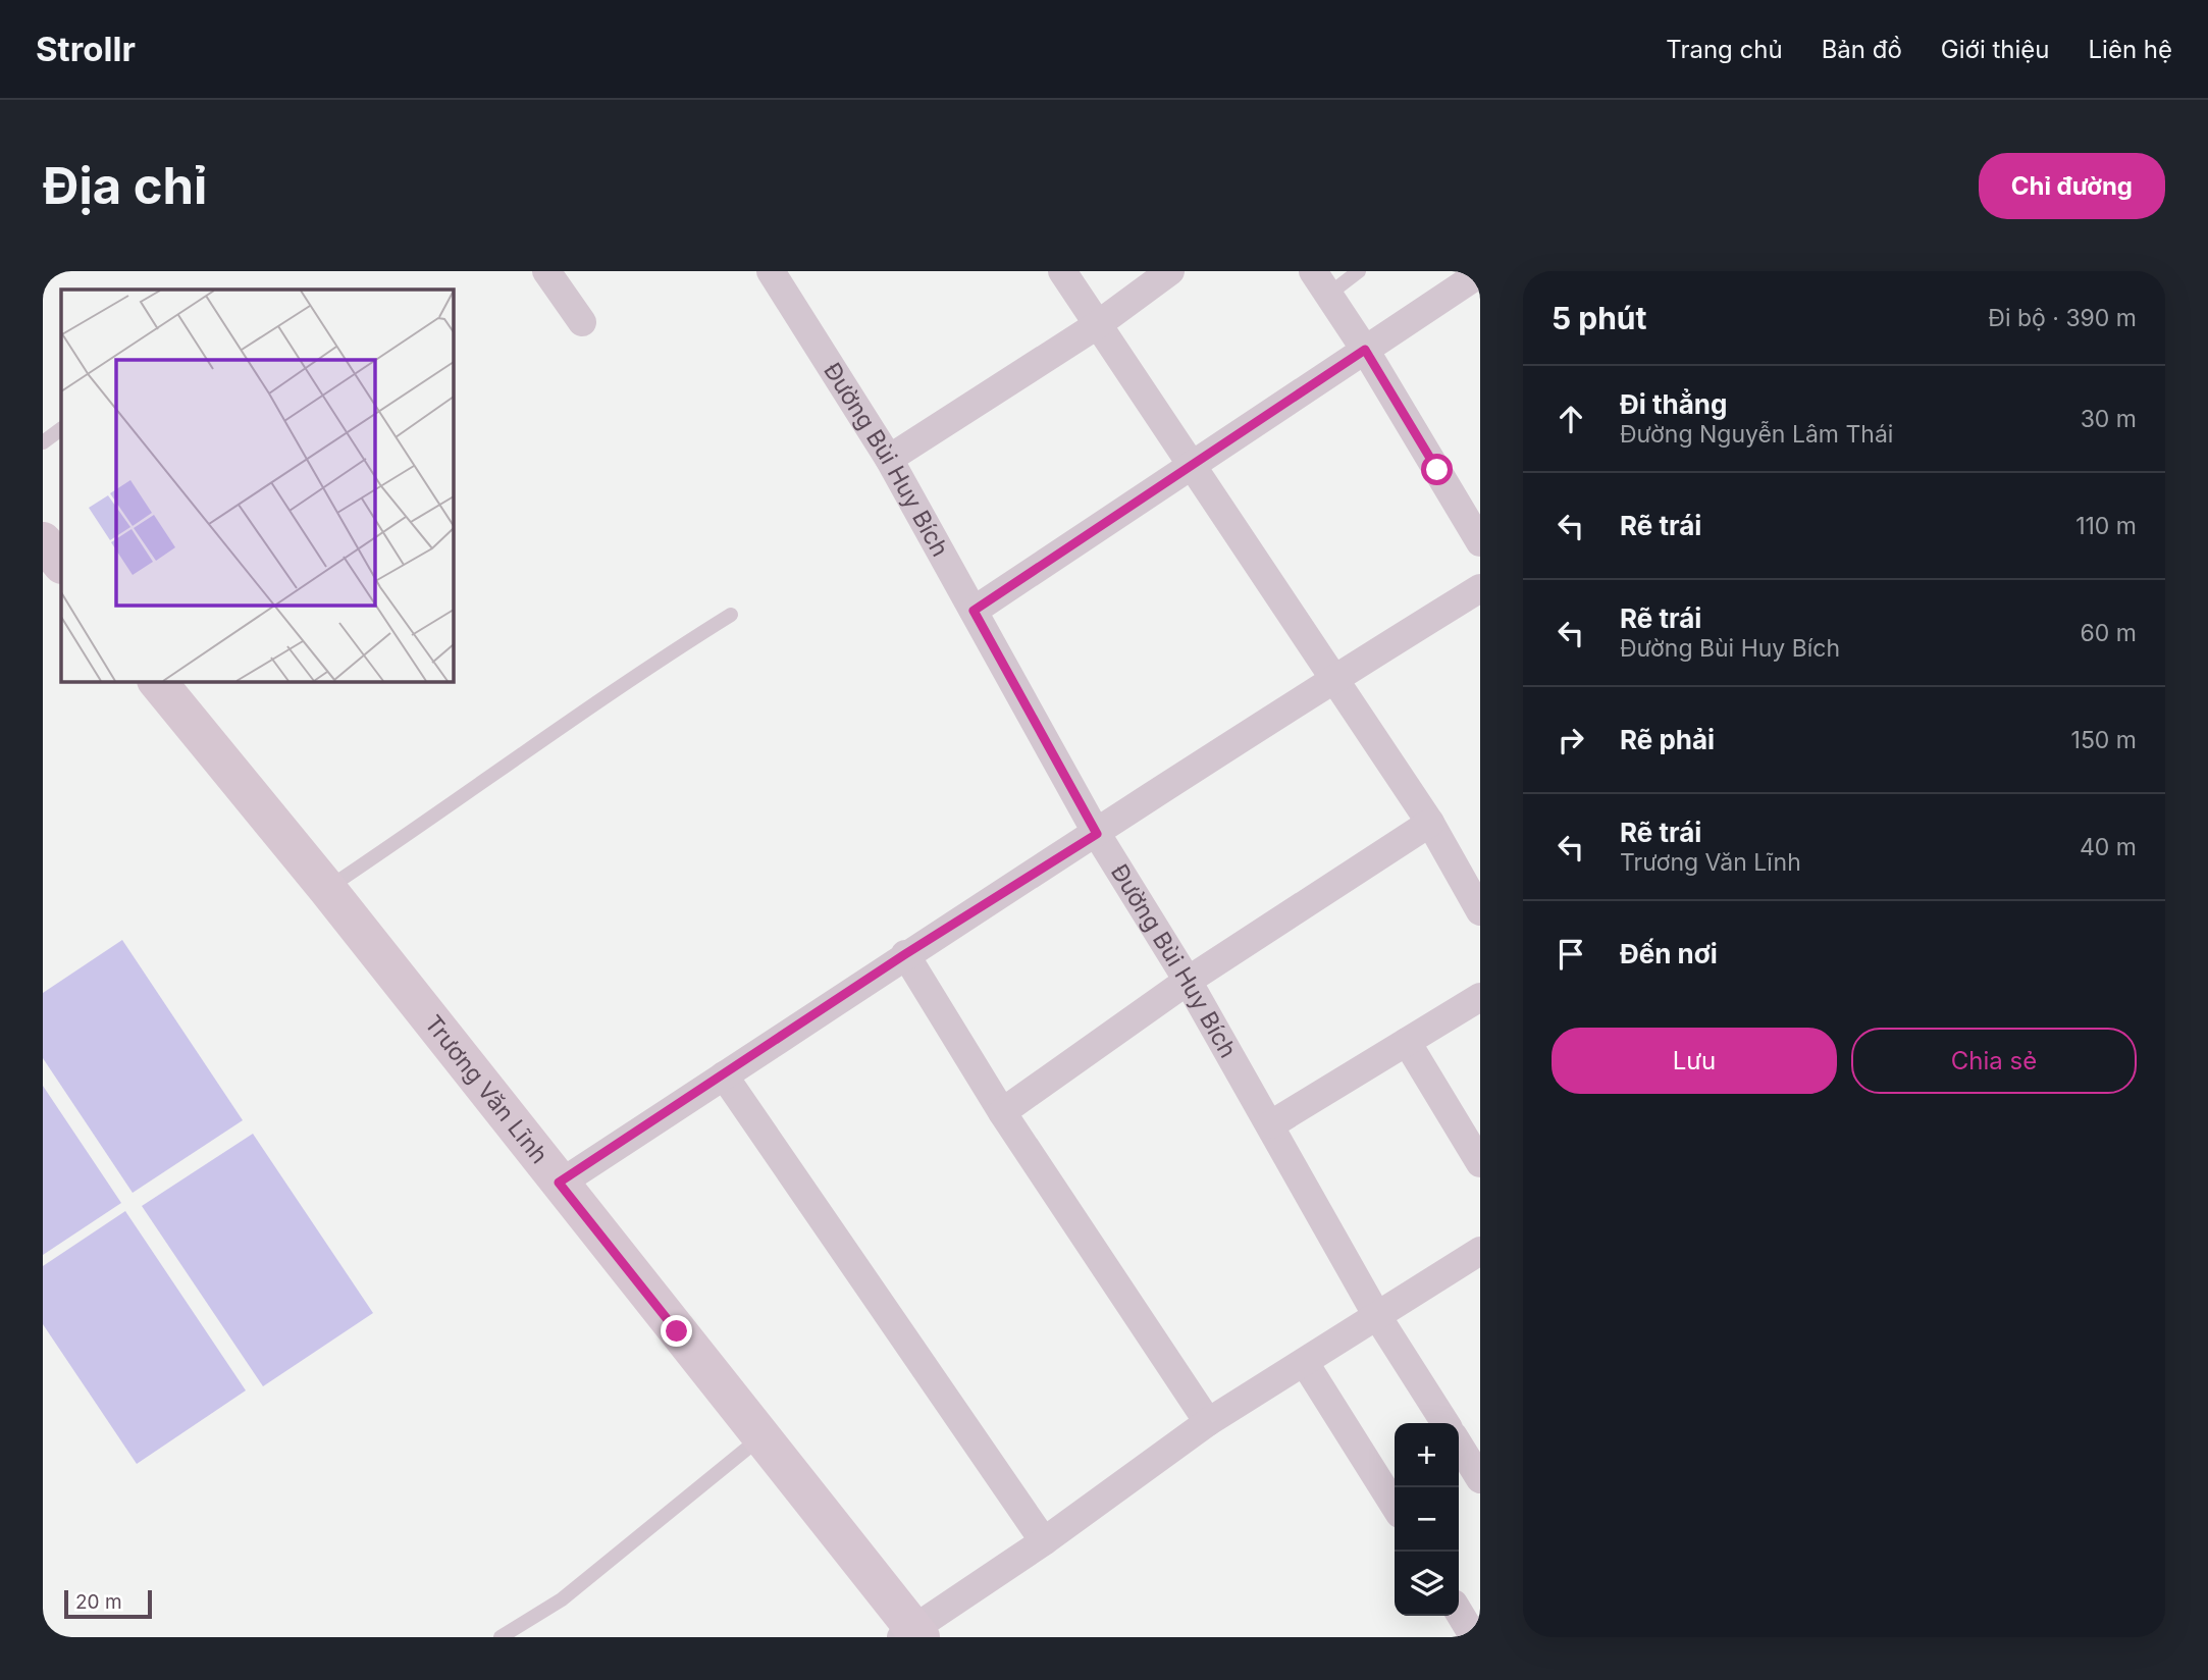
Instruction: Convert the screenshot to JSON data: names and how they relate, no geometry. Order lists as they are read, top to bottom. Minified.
{"streets":{"street":["Đường Bùi Huy Bích","Trương Văn Lĩnh"]},"scale_bar":"20 m","page":{"header":"Strollr","nav":["Trang chủ","Bản đồ","Giới thiệu","Liên hệ"],"buttons":["Chỉ đường",["Lưu","Chia sẻ"]],"title":"Địa chỉ","heading":["5 phút","Đi bộ · 390 m"],"list":[["Đi thẳng","Đường Nguyễn Lâm Thái","30 m"],["Rẽ trái","110 m"],["Rẽ trái","Đường Bùi Huy Bích","60 m"],["Rẽ phải","150 m"],["Rẽ trái","Trương Văn Lĩnh","40 m"],"Đến nơi"],"map_buttons":["+","−"],"scale":"20 m"}}
